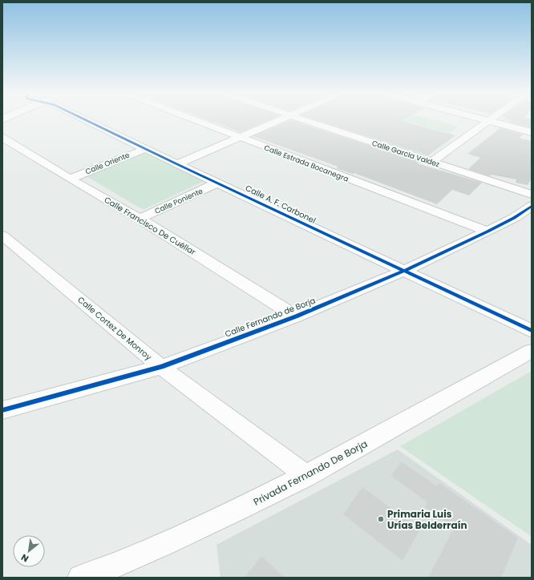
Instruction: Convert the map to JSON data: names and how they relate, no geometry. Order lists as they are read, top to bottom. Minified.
{"streets":{"street":["Calle García Valdez","Calle Oriente","Calle Estrada Bocanegra","Calle Poniente","Calle A. F. Carbonel","Calle Francisco De Cuéllar","Calle Fernando de Borja","Calle Cortez De Monroy","Privada Fernando De Borja"]},"crossings":[["Calle Oriente","Calle A. F. Carbonel"],["Calle Oriente","Calle Francisco De Cuéllar"],["Calle Estrada Bocanegra","Calle Fernando de Borja"],["Calle Poniente","Calle A. F. Carbonel"],["Calle Poniente","Calle Francisco De Cuéllar"],["Calle A. F. Carbonel","Calle Fernando de Borja"],["Calle Francisco De Cuéllar","Calle Fernando de Borja"],["Calle Fernando de Borja","Calle Cortez De Monroy"],["Calle Cortez De Monroy","Privada Fernando De Borja"]],"places":["Primaria Luis Urías Belderraín"],"north":"bottom left"}
